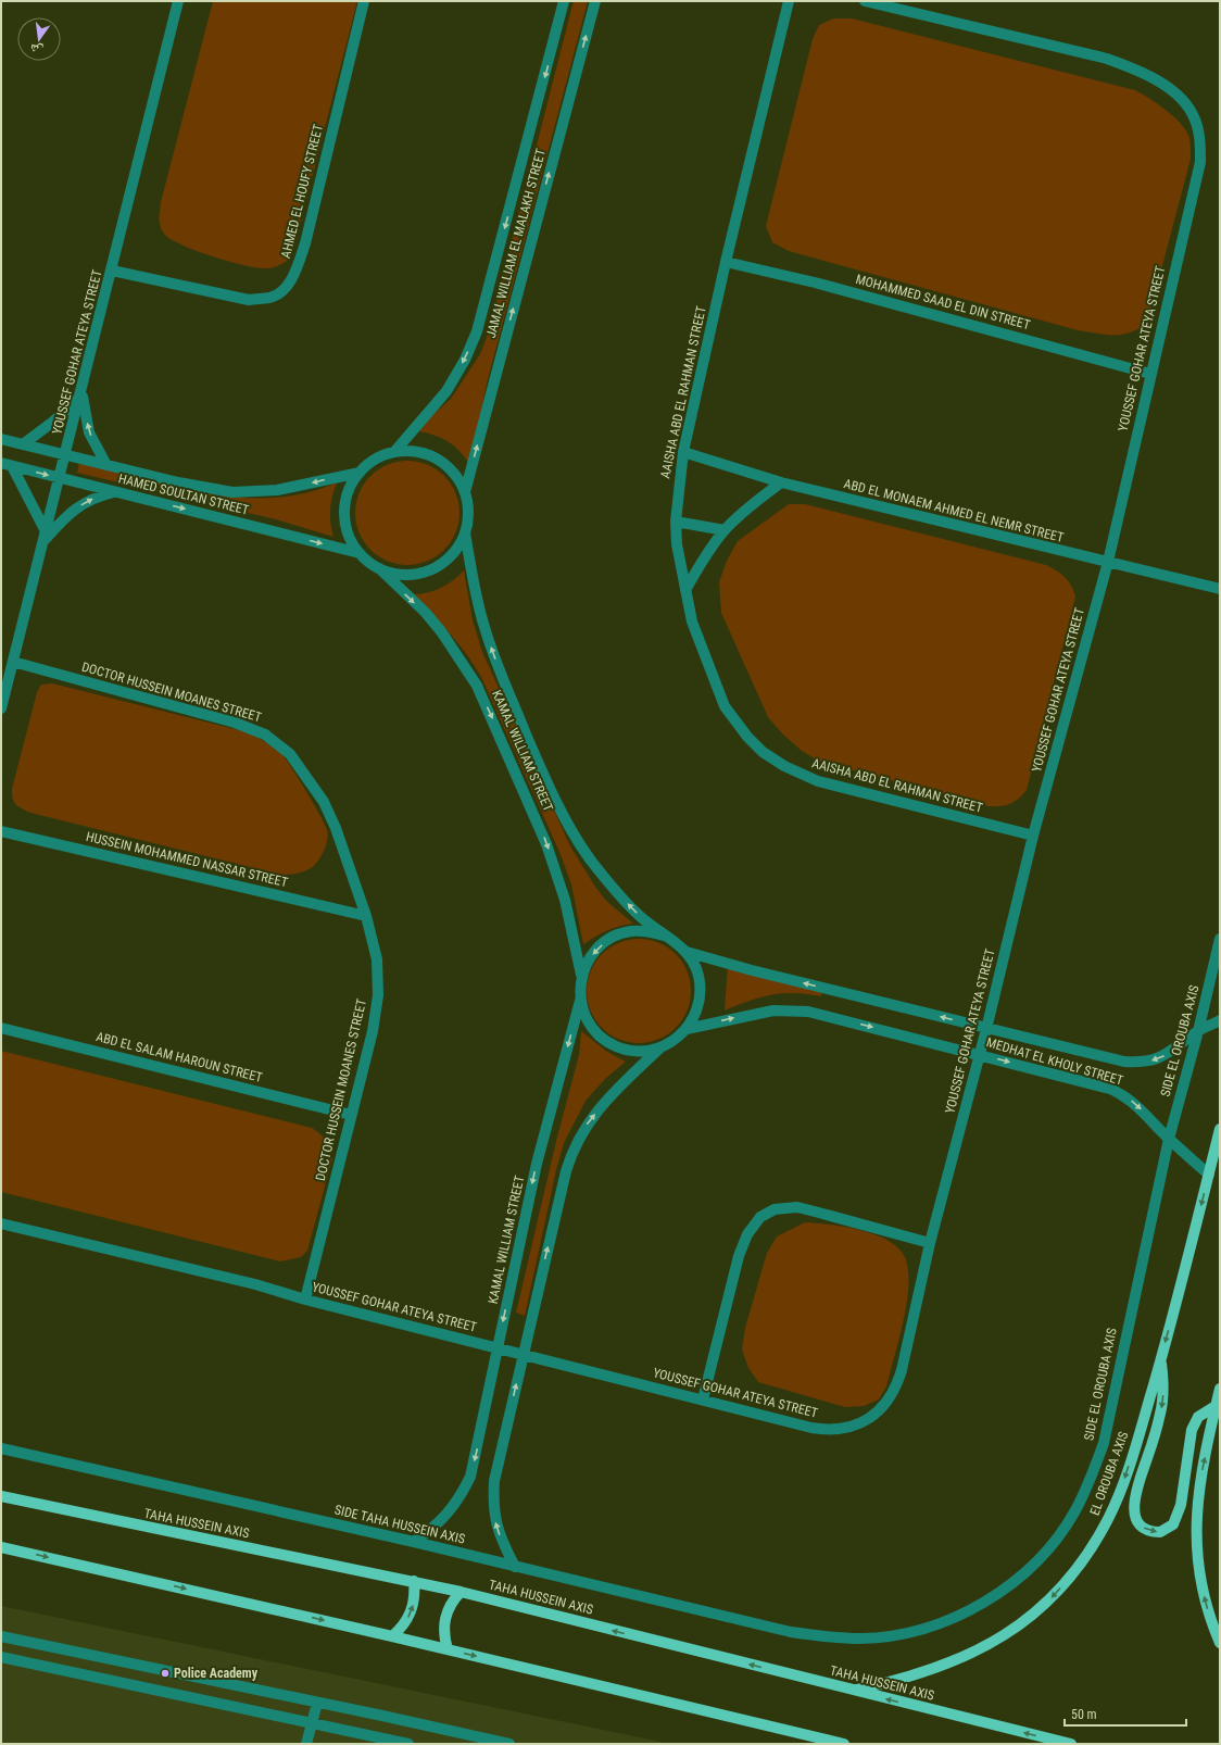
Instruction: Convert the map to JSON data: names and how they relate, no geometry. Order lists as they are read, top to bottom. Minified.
{"streets":{"main road":["EL OROUBA AXIS","TAHA HUSSEIN AXIS"],"street":["AHMED EL HOUFY STREET","JAMAL WILLIAM EL MALAKH STREET","MOHAMMED SAAD EL DIN STREET","YOUSSEF GOHAR ATEYA STREET","AAISHA ABD EL RAHMAN STREET","HAMED SOULTAN STREET","ABD EL MONAEM AHMED EL NEMR STREET","DOCTOR HUSSEIN MOANES STREET","KAMAL WILLIAM STREET","HUSSEIN MOHAMMED NASSAR STREET","SIDE EL OROUBA AXIS","ABD EL SALAM HAROUN STREET","MEDHAT EL KHOLY STREET","SIDE TAHA HUSSEIN AXIS"]},"crossings":[["AHMED EL HOUFY STREET","YOUSSEF GOHAR ATEYA STREET"],["JAMAL WILLIAM EL MALAKH STREET","HAMED SOULTAN STREET"],["JAMAL WILLIAM EL MALAKH STREET","KAMAL WILLIAM STREET"],["MOHAMMED SAAD EL DIN STREET","YOUSSEF GOHAR ATEYA STREET"],["MOHAMMED SAAD EL DIN STREET","AAISHA ABD EL RAHMAN STREET"],["YOUSSEF GOHAR ATEYA STREET","AAISHA ABD EL RAHMAN STREET"],["YOUSSEF GOHAR ATEYA STREET","HAMED SOULTAN STREET"],["YOUSSEF GOHAR ATEYA STREET","ABD EL MONAEM AHMED EL NEMR STREET"],["YOUSSEF GOHAR ATEYA STREET","DOCTOR HUSSEIN MOANES STREET"],["YOUSSEF GOHAR ATEYA STREET","KAMAL WILLIAM STREET"],["YOUSSEF GOHAR ATEYA STREET","MEDHAT EL KHOLY STREET"],["AAISHA ABD EL RAHMAN STREET","ABD EL MONAEM AHMED EL NEMR STREET"],["HAMED SOULTAN STREET","KAMAL WILLIAM STREET"],["DOCTOR HUSSEIN MOANES STREET","HUSSEIN MOHAMMED NASSAR STREET"],["DOCTOR HUSSEIN MOANES STREET","ABD EL SALAM HAROUN STREET"],["KAMAL WILLIAM STREET","MEDHAT EL KHOLY STREET"],["KAMAL WILLIAM STREET","SIDE TAHA HUSSEIN AXIS"],["SIDE EL OROUBA AXIS","MEDHAT EL KHOLY STREET"],["SIDE EL OROUBA AXIS","SIDE TAHA HUSSEIN AXIS"],["MEDHAT EL KHOLY STREET","EL OROUBA AXIS"],["EL OROUBA AXIS","TAHA HUSSEIN AXIS"]],"one_way":["EL OROUBA AXIS"],"places":["Police Academy"],"scale_bar":"50 m","north":"bottom"}
